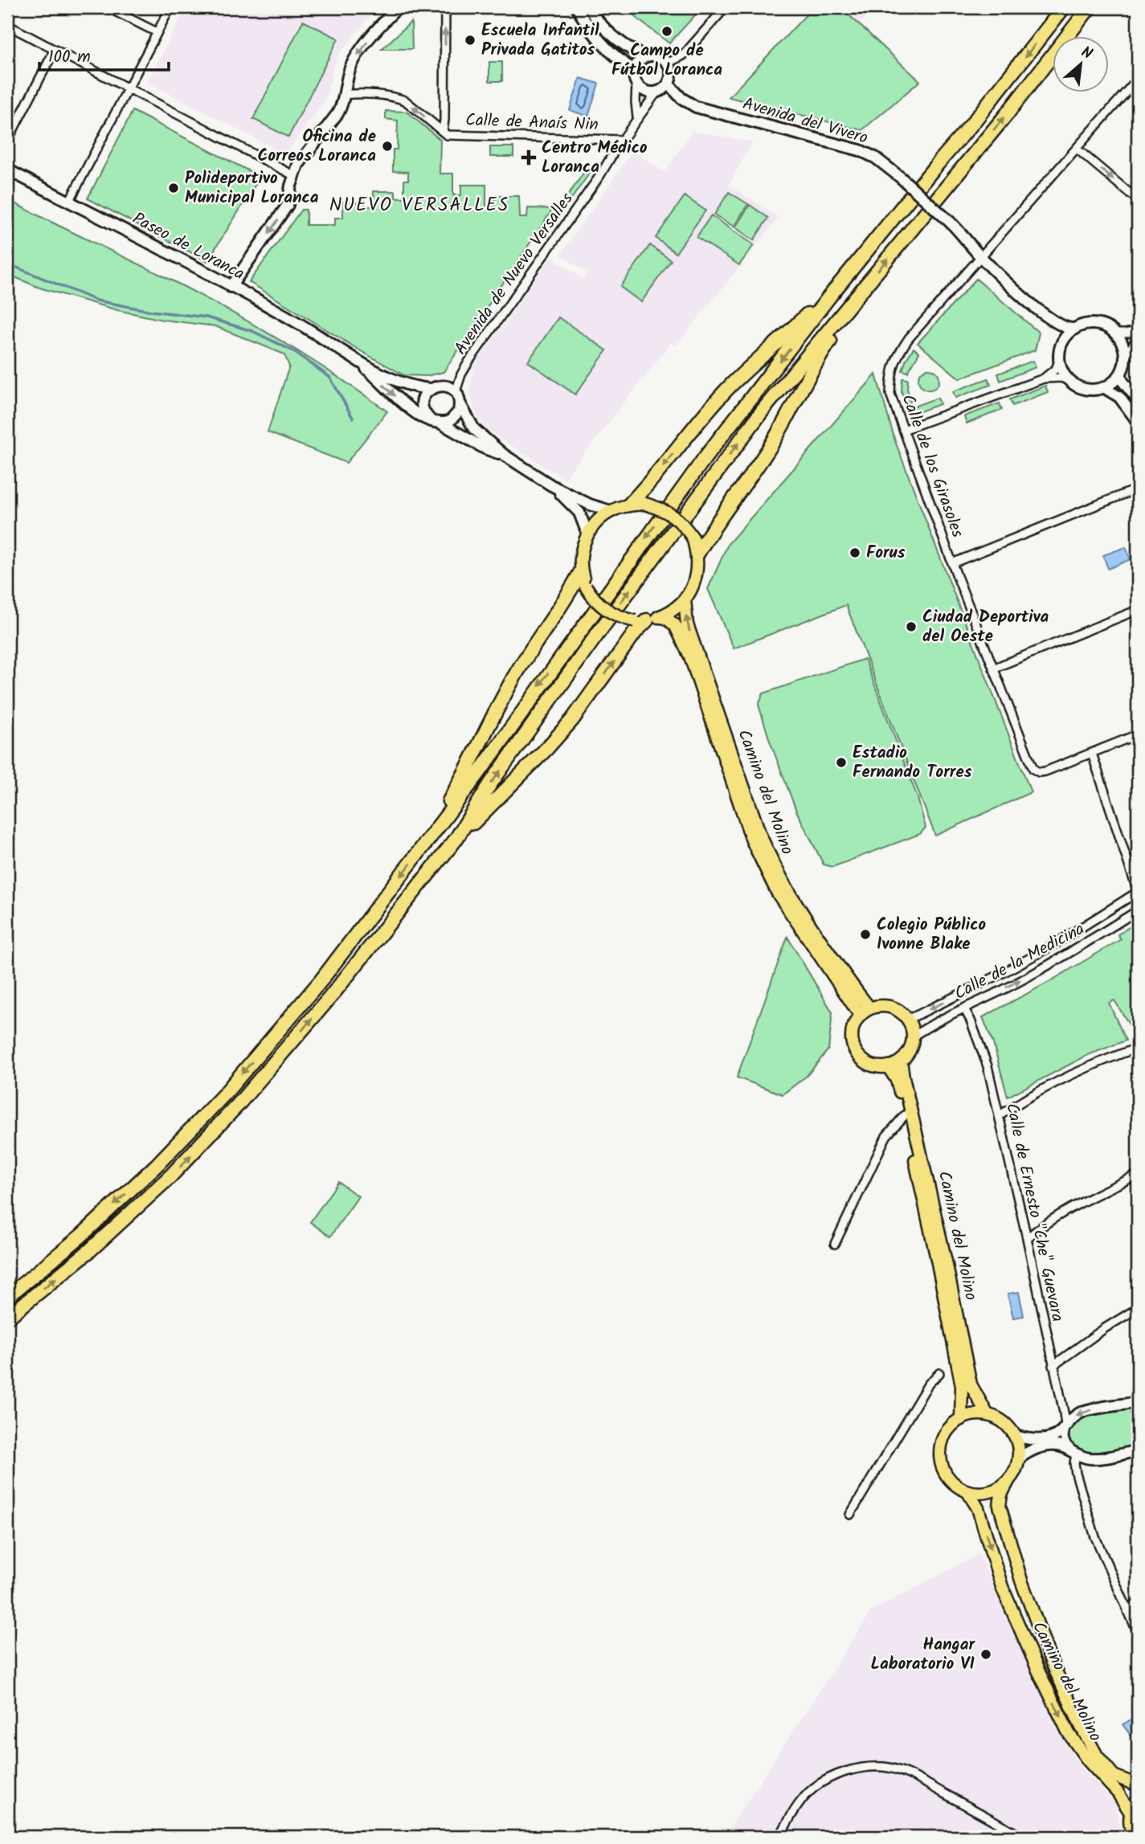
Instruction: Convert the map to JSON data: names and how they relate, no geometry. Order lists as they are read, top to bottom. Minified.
{"streets":{"main road":["Camino del Molino"],"street":["Avenida del Vivero","Calle de Anaís Nin","Paseo de Loranca","Avenida de Nuevo Versalles","Calle de los Girasoles","Calle de la Medicina","Calle de Ernesto \"Che\" Guevara"]},"crossings":[["Avenida del Vivero","Avenida de Nuevo Versalles"],["Avenida del Vivero","Calle de los Girasoles"],["Calle de Anaís Nin","Avenida de Nuevo Versalles"],["Paseo de Loranca","Avenida de Nuevo Versalles"],["Camino del Molino","Calle de la Medicina"],["Calle de la Medicina","Calle de Ernesto \"Che\" Guevara"]],"districts":["NUEVO VERSALLES"],"places":{"other":["Campo de Fútbol Loranca","Escuela Infantil Privada Gatitos","Oficina de Correos Loranca","Polideportivo Municipal Loranca","Forus","Ciudad Deportiva del Oeste","Estadio Fernando Torres","Colegio Público Ivonne Blake","Hangar Laboratorio VI"],"health":["Centro Médico Loranca"]},"scale_bar":"100 m","north":"top right"}
